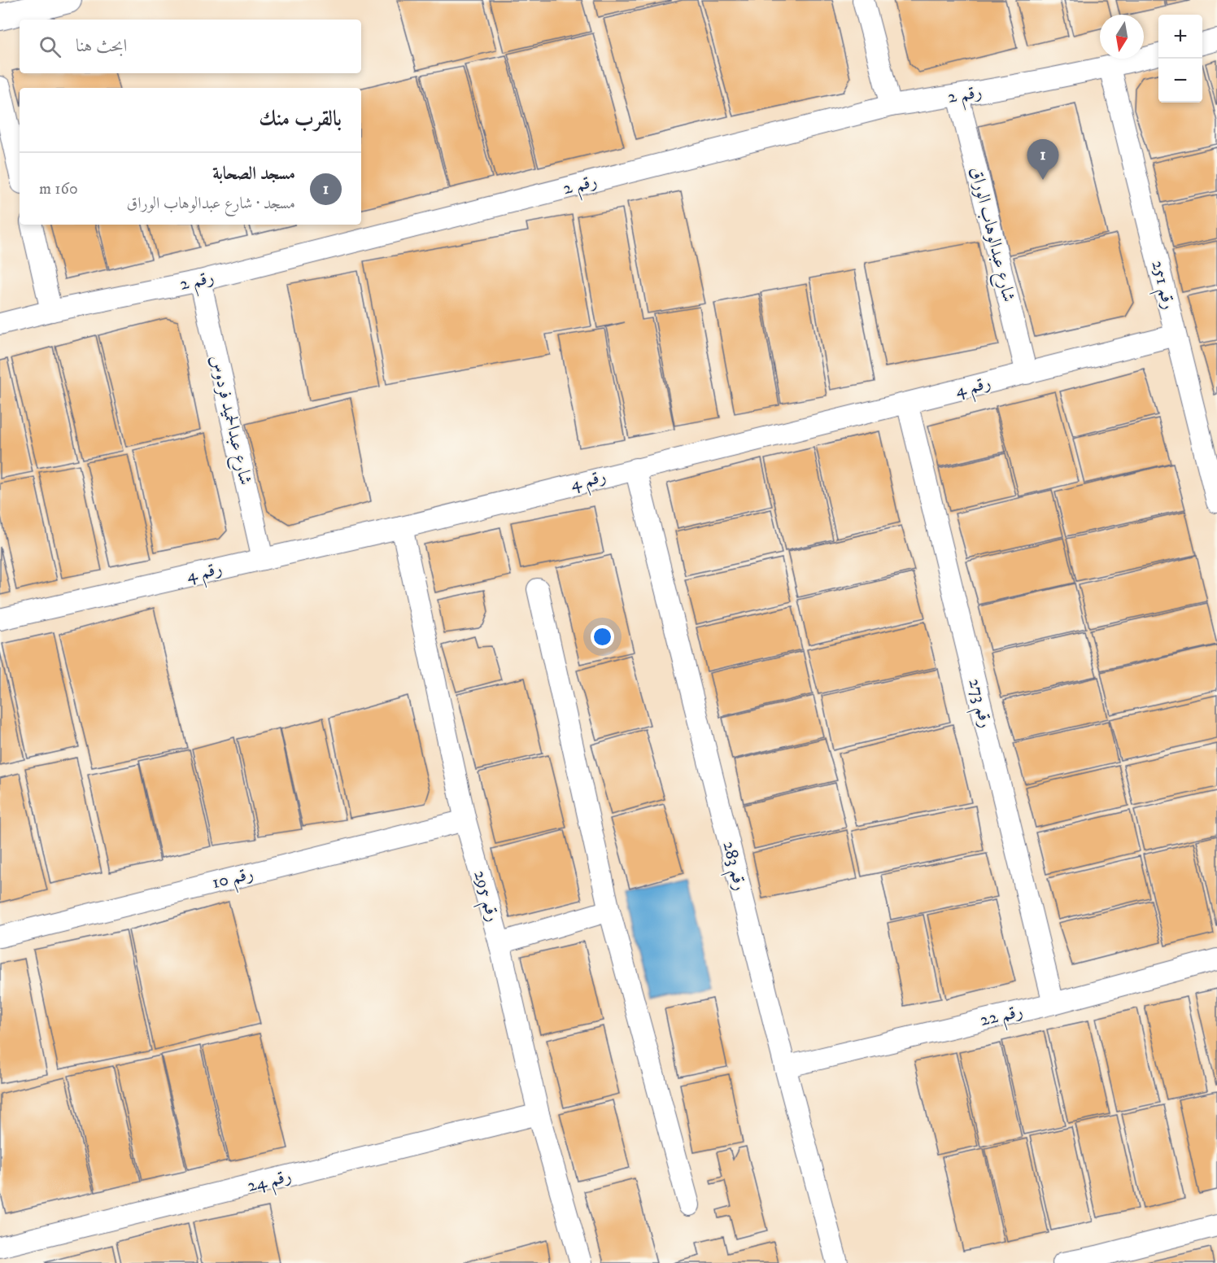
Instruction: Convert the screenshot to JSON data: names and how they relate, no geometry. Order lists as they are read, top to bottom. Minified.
{"streets":{"street":["رقم 2","شارع عبدالوهاب الوراق","رقم 251","رقم 4","شارع عبدالحميد فردوس","رقم 273","رقم 283","رقم 10","رقم 295","رقم 22","رقم 24"]},"crossings":[["رقم 2","شارع عبدالوهاب الوراق"],["رقم 2","رقم 251"],["رقم 2","شارع عبدالحميد فردوس"],["شارع عبدالوهاب الوراق","رقم 4"],["رقم 251","رقم 4"],["رقم 4","شارع عبدالحميد فردوس"],["رقم 4","رقم 273"],["رقم 4","رقم 283"],["رقم 4","رقم 295"],["رقم 273","رقم 22"],["رقم 283","رقم 22"],["رقم 10","رقم 295"],["رقم 295","رقم 24"]],"north":"bottom","page":{"map_buttons":["+","−"],"search":"ابحث هنا","heading":"بالقرب منك","pins":"1","list":[{"mark":"1","name":"مسجد الصحابة","note":"مسجد · شارع عبدالوهاب الوراق","value":"160 m"}]}}
